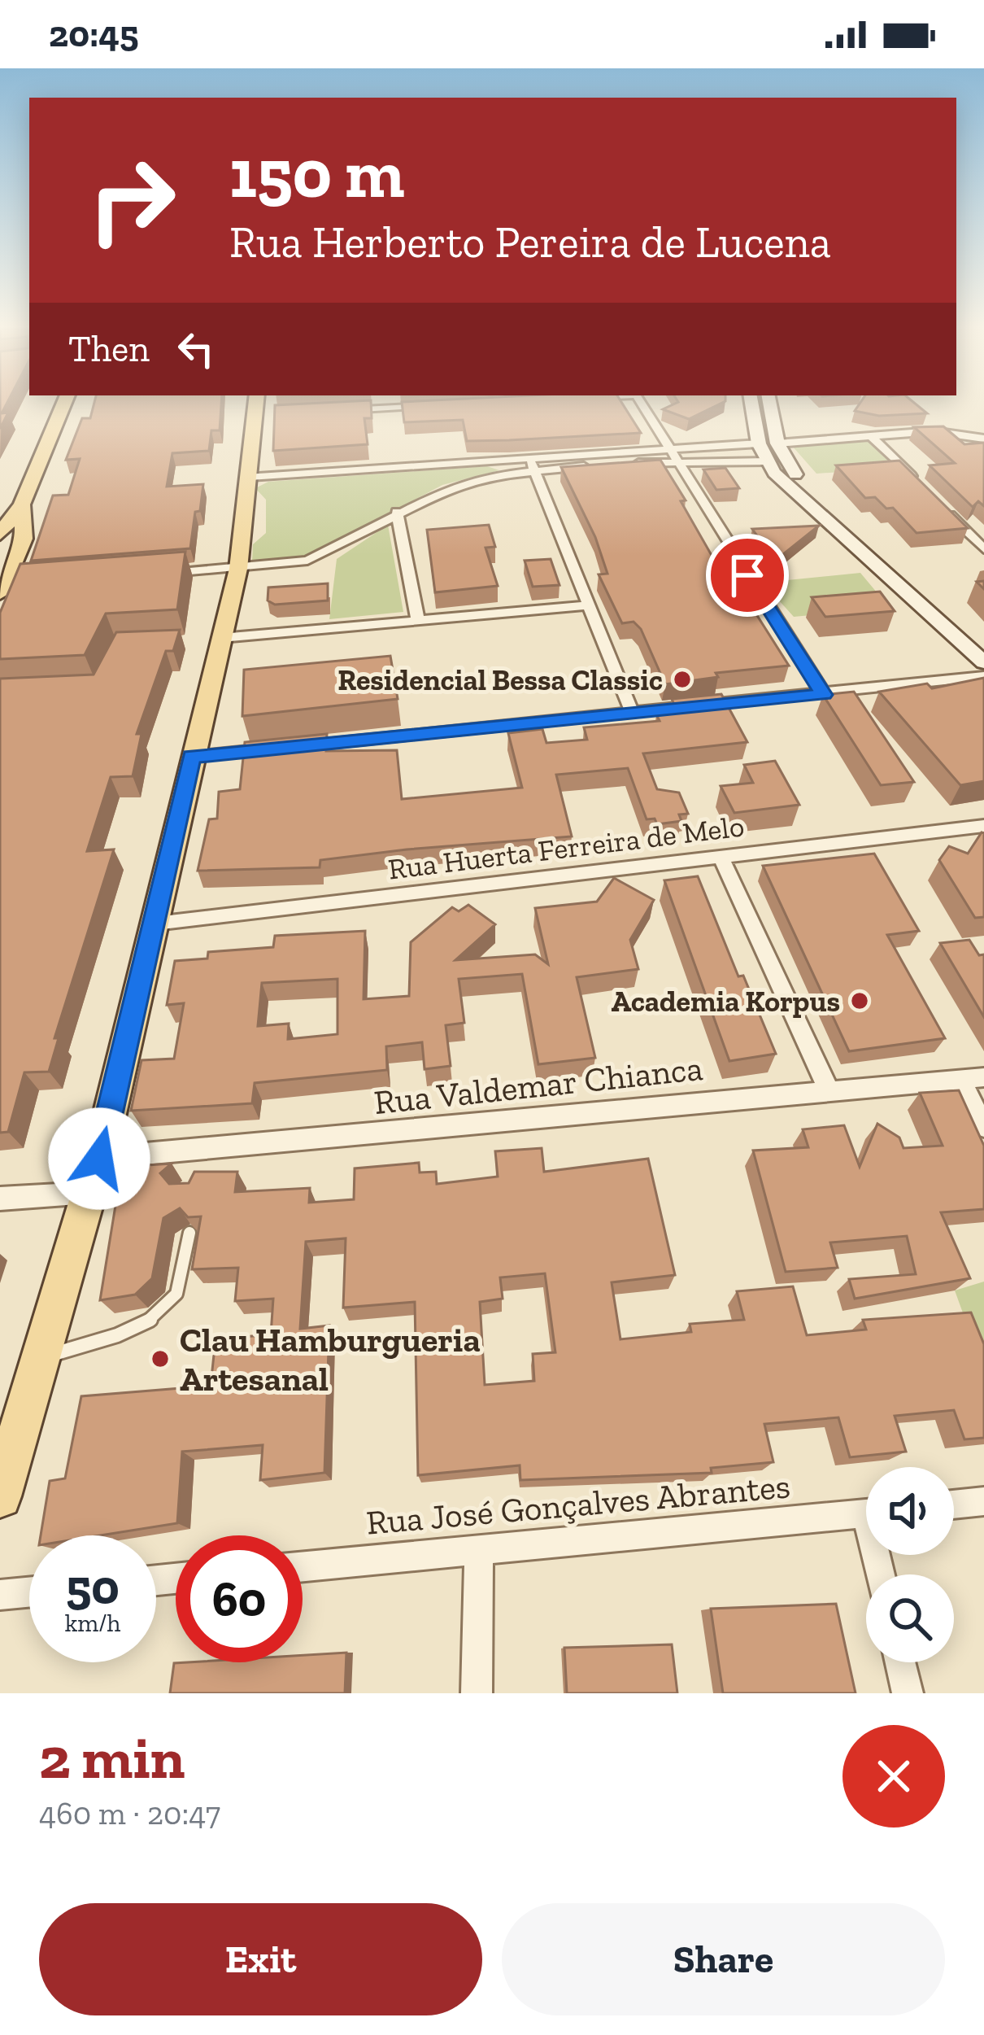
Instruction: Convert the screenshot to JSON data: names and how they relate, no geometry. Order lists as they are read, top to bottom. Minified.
{"streets":{"street":["Rua Huerta Ferreira de Melo","Rua Valdemar Chianca","Rua José Gonçalves Abrantes"]},"places":["Residencial Bessa Classic","Academia Korpus","Clau Hamburgueria Artesanal"],"page":{"status":"20:45","turn":["150 m","Rua Herberto Pereira de Lucena"],"then":"Then","speed":"50 km/h","limit":"60","heading":["2 min","460 m · 20:47"],"buttons":["Exit","Share"]}}
